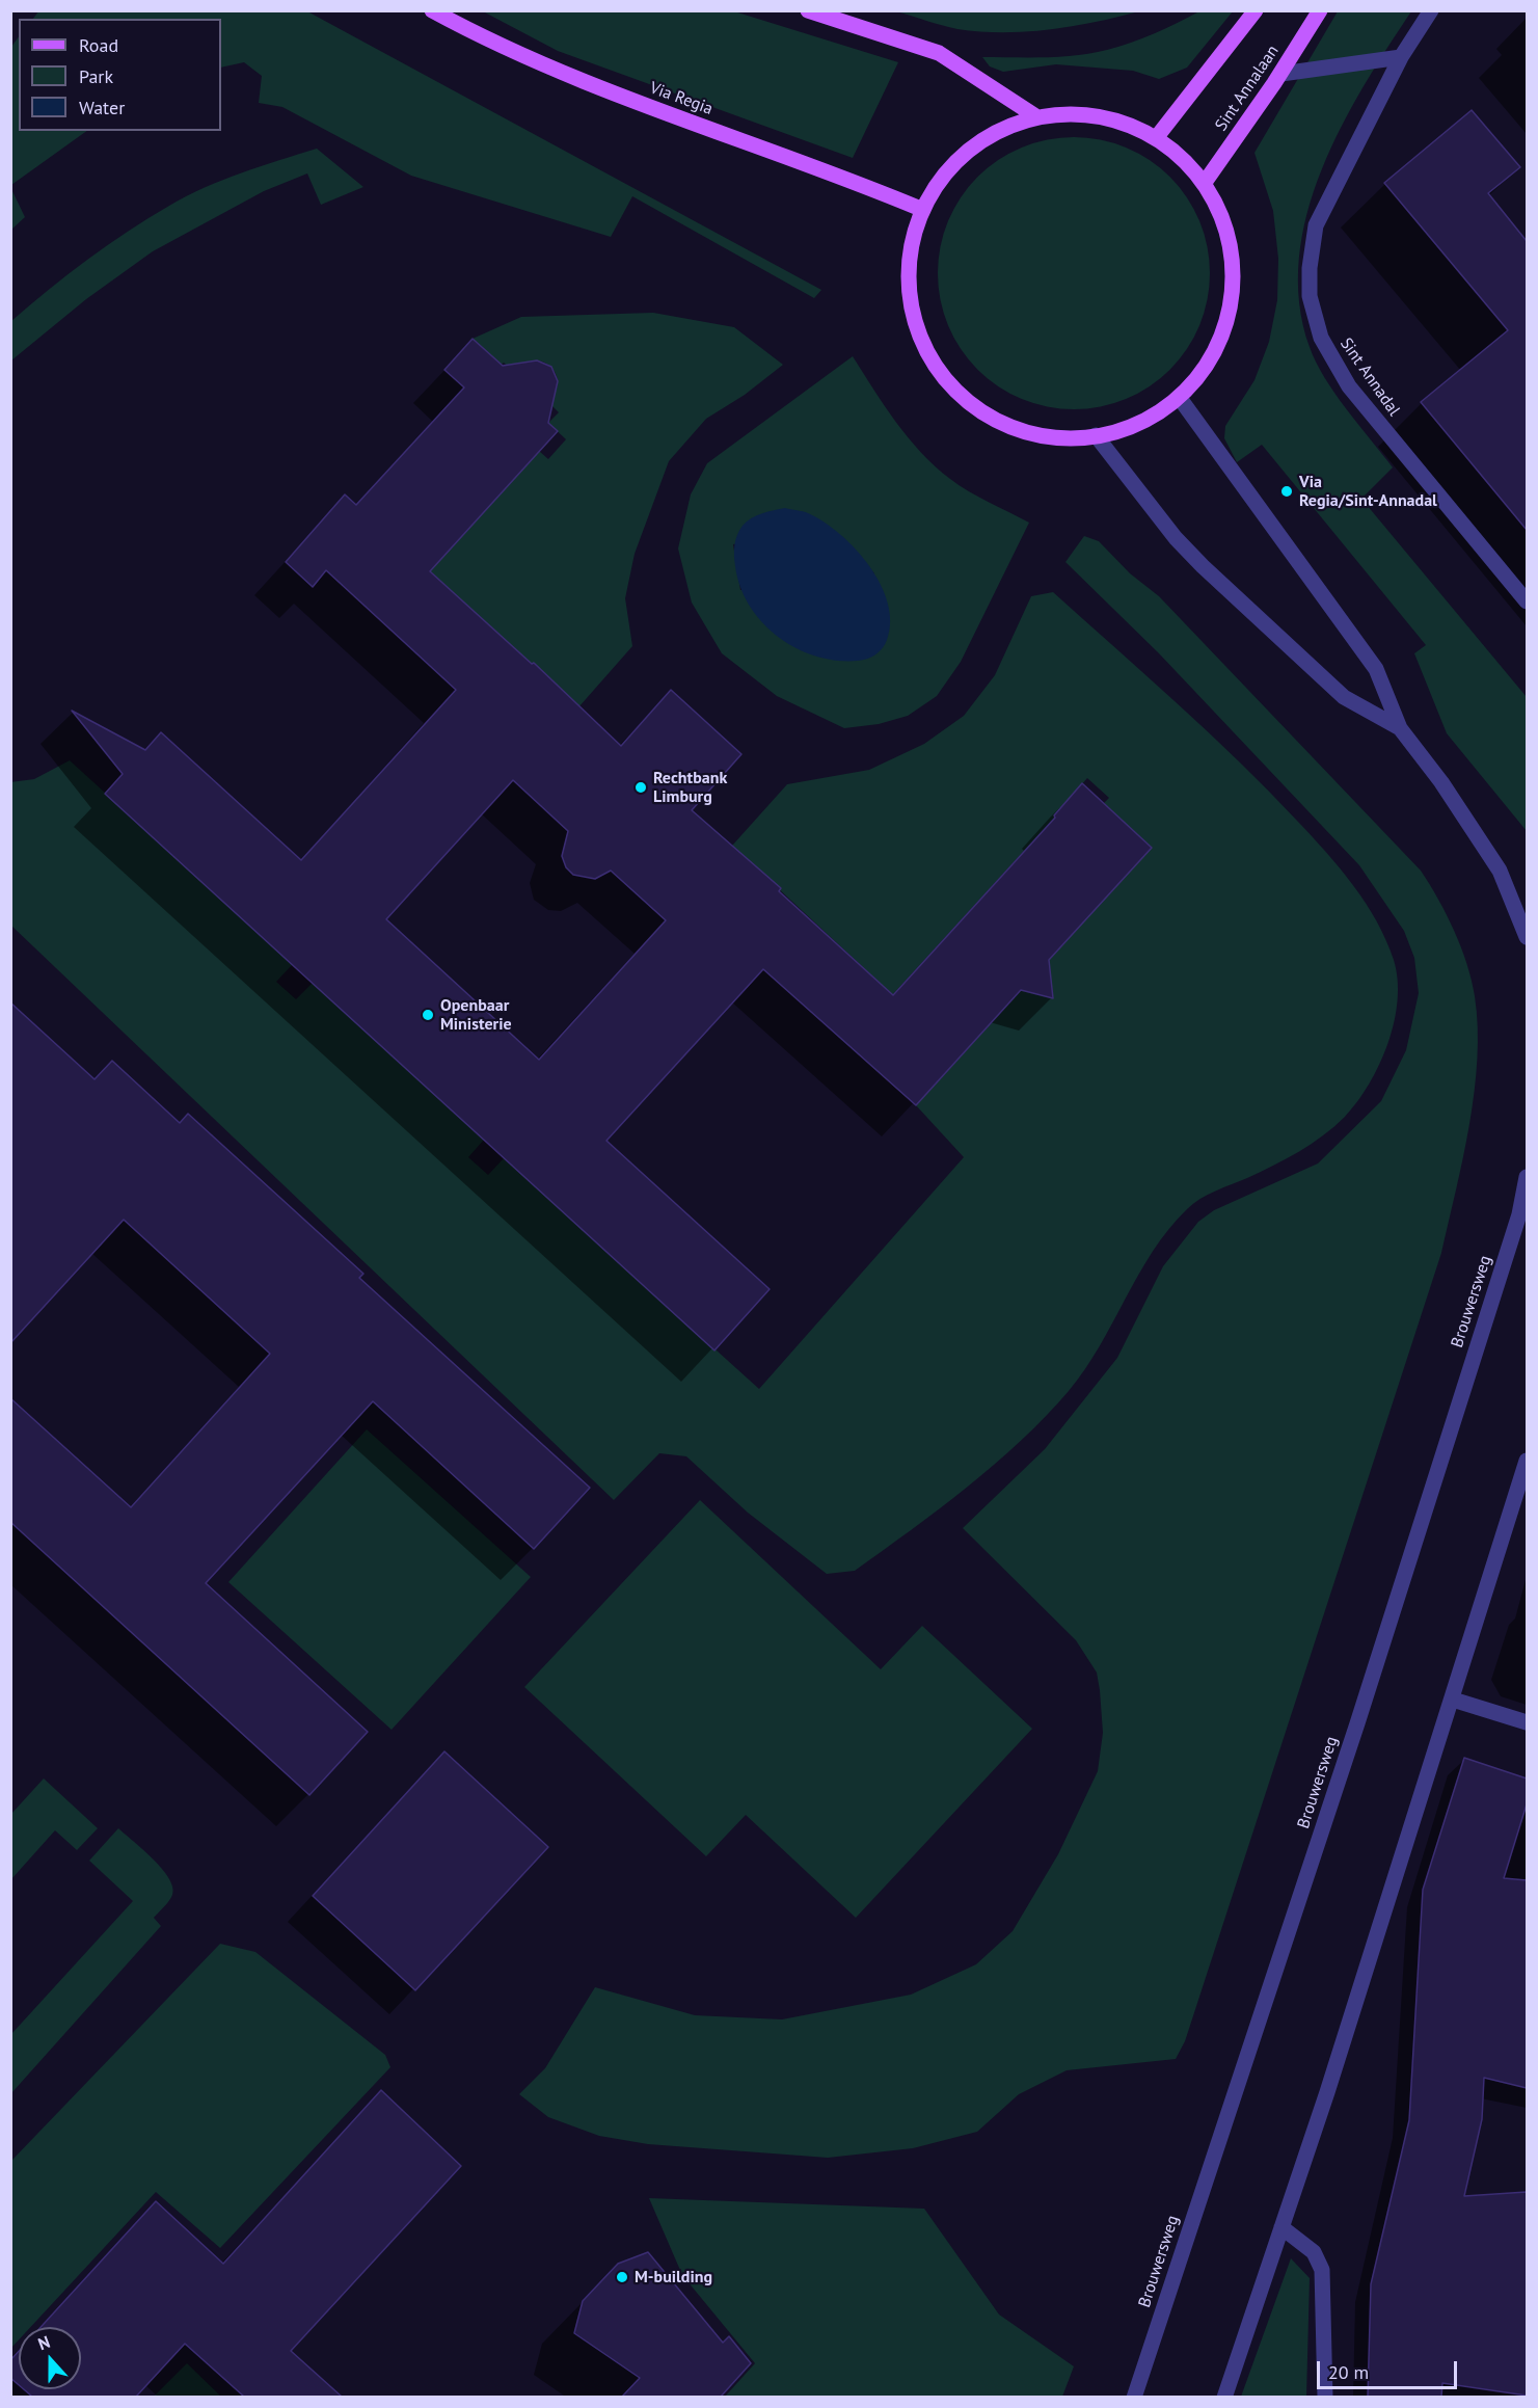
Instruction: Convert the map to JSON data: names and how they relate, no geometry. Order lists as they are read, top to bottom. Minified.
{"streets":{"main road":["Sint Annalaan","Via Regia"],"street":["Sint Annadal","Brouwersweg"]},"places":["Via Regia/Sint-Annadal","Rechtbank Limburg","Openbaar Ministerie","M-building"],"legend":["Road","Park","Water"],"scale_bar":"20 m","north":"top"}
